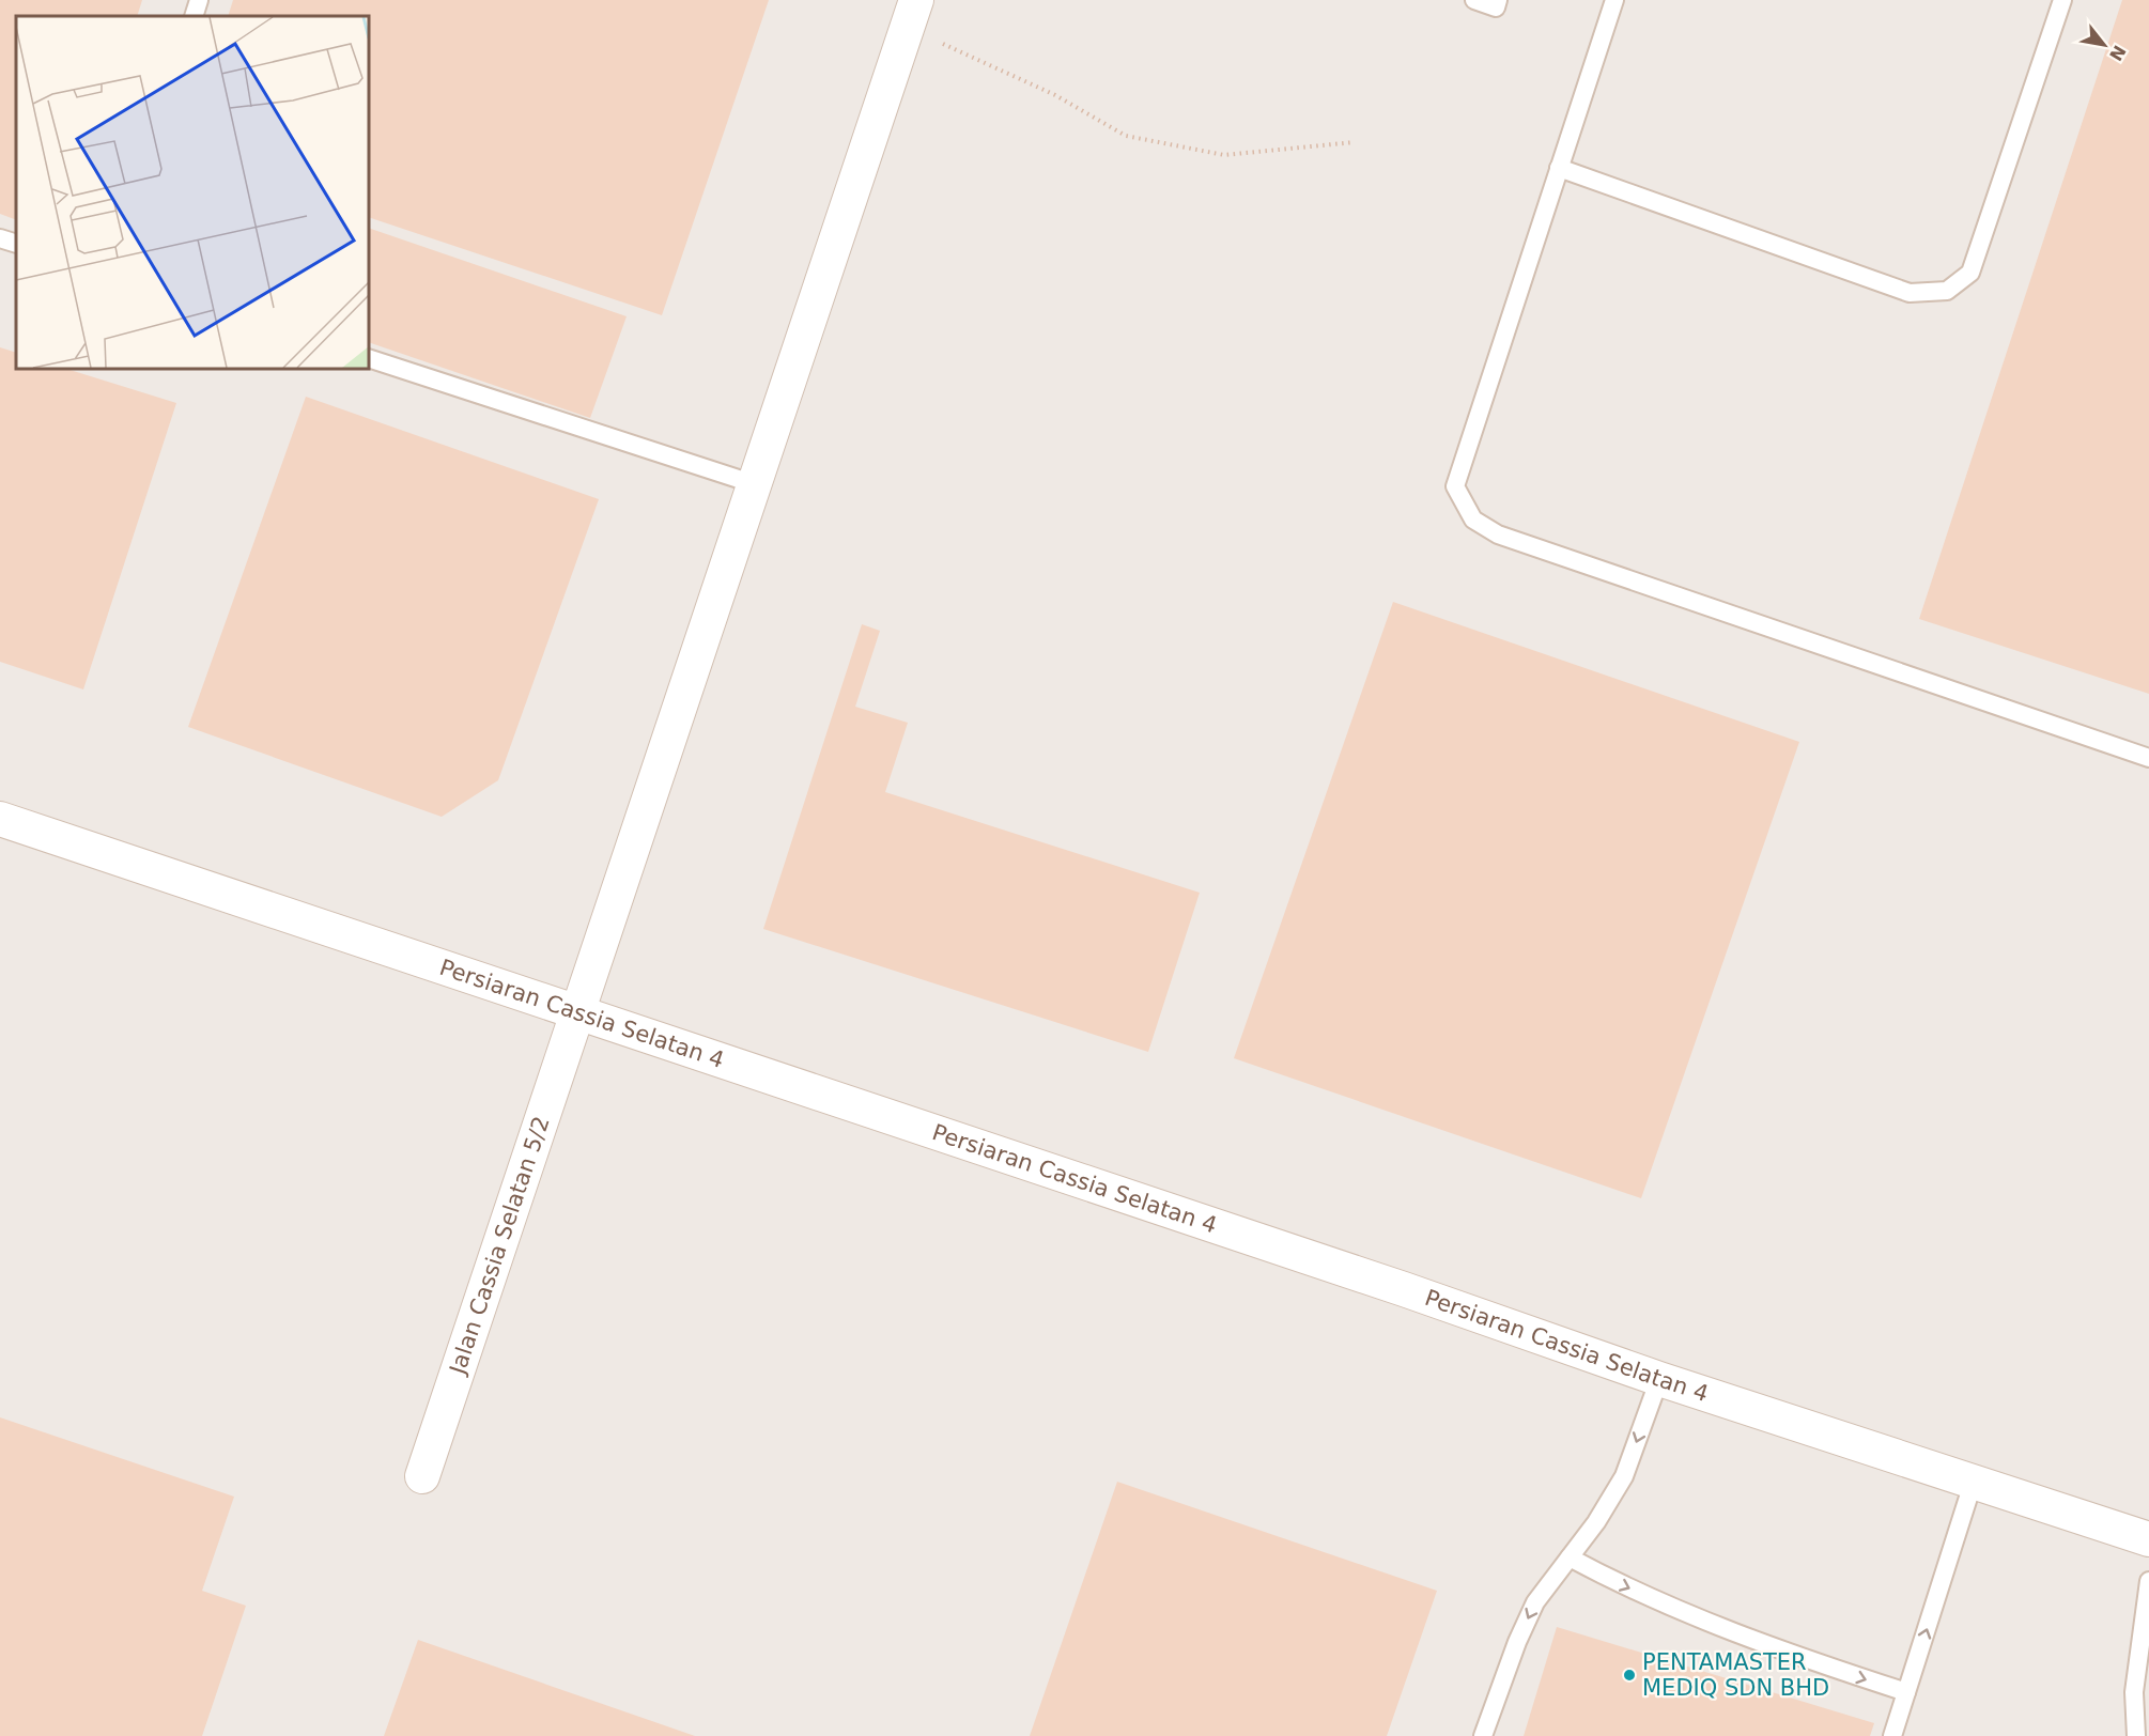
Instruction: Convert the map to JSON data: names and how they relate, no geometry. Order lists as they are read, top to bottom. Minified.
{"streets":{"street":["Persiaran Cassia Selatan 4","Jalan Cassia Selatan 5/2"]},"crossings":[["Persiaran Cassia Selatan 4","Jalan Cassia Selatan 5/2"]],"places":["PENTAMASTER MEDIQ SDN BHD"],"north":"bottom right"}
